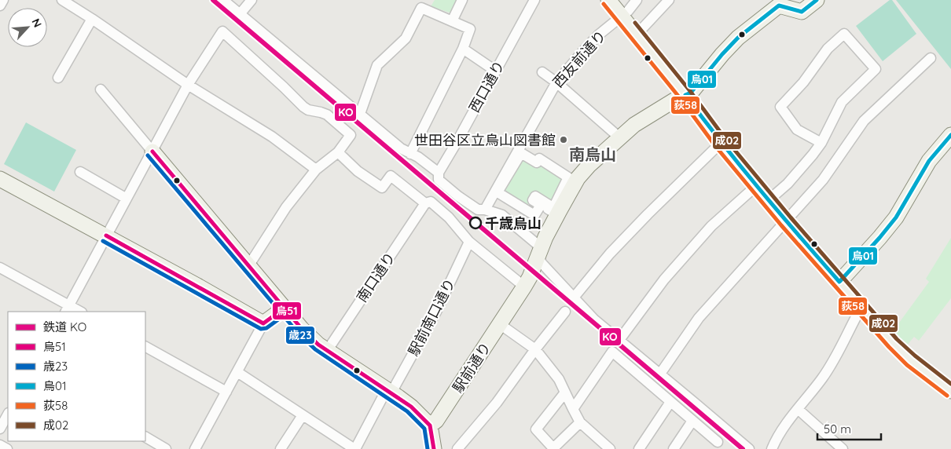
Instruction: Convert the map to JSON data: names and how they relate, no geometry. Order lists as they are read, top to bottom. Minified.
{"streets":{"street":["西友前通り","西口通り","南口通り","駅前南口通り","駅前通り"]},"districts":["南烏山"],"places":["世田谷区立烏山図書館","千歳烏山"],"lines":["rail line KO","transit line 烏01","transit line 荻58","transit line 成02","transit line 烏51","transit line 歳23"],"legend":["鉄道 KO","烏51","歳23","烏01","荻58","成02"],"scale_bar":"50 m","north":"top right"}
